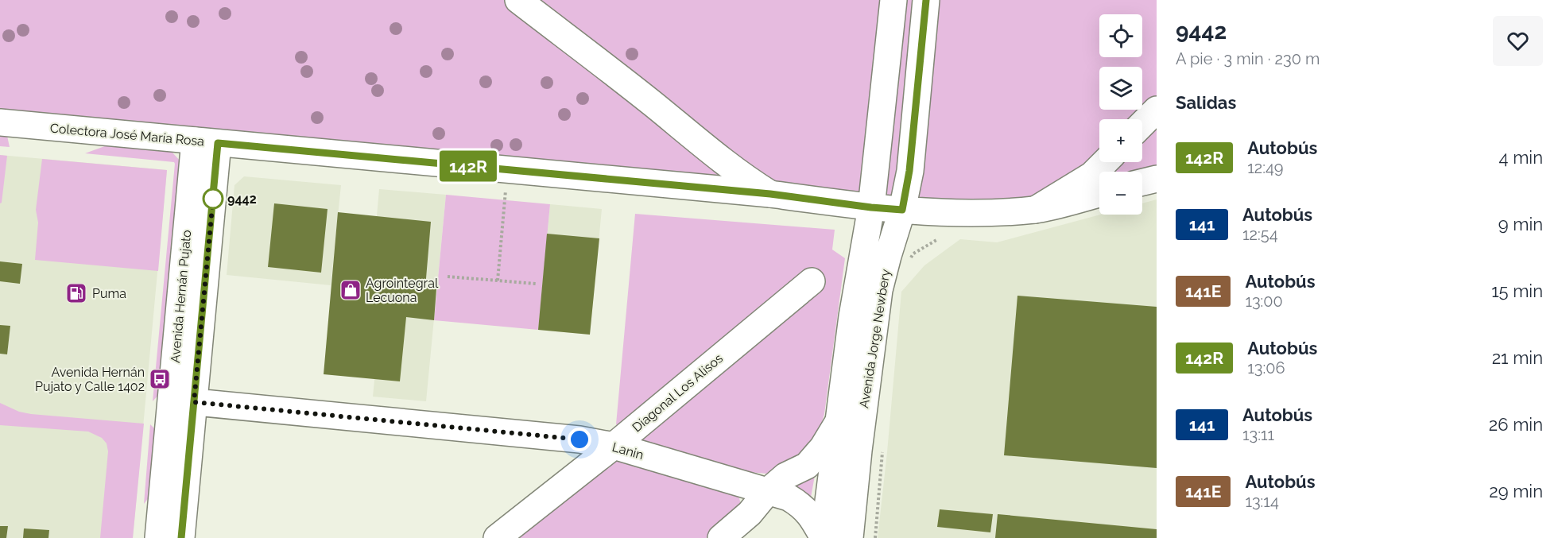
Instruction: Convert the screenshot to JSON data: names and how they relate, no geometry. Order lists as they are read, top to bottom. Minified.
{"streets":{"main road":["Colectora José María Rosa","Avenida Hernán Pujato","Avenida Jorge Newbery","Diagonal Los Alisos","Lanin"]},"crossings":[["Colectora José María Rosa","Avenida Hernán Pujato"],["Colectora José María Rosa","Avenida Jorge Newbery"],["Avenida Hernán Pujato","Lanin"],["Avenida Jorge Newbery","Lanin"],["Diagonal Los Alisos","Lanin"]],"places":{"other":["9442"],"shop":["Agrointegral Lecuona"],"fuel station":["Puma"],"bus stop":["Avenida Hernán Pujato y Calle 1402"]},"lines":["bus line 142R"],"page":{"on_map":"142R","heading":[["9442","A pie · 3 min · 230 m"],"Salidas"],"map_buttons":["+","−"],"list":[{"mark":"142R","name":"Autobús","note":"12:49","value":"4 min"},{"mark":"141","name":"Autobús","note":"12:54","value":"9 min"},{"mark":"141E","name":"Autobús","note":"13:00","value":"15 min"},{"mark":"142R","name":"Autobús","note":"13:06","value":"21 min"},{"mark":"141","name":"Autobús","note":"13:11","value":"26 min"},{"mark":"141E","name":"Autobús","note":"13:14","value":"29 min"}]}}
